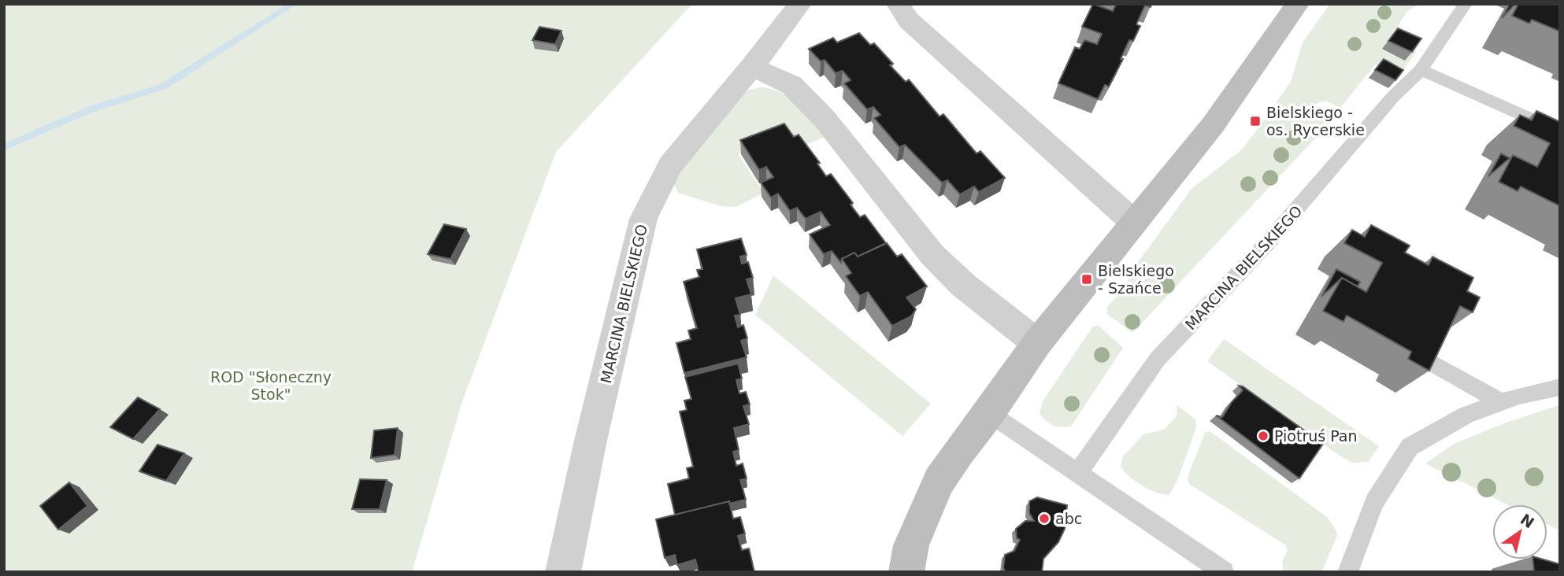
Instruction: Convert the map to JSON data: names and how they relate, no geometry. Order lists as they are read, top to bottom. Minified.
{"streets":{"street":["MARCINA BIELSKIEGO"]},"parks":["ROD \"Słoneczny Stok\""],"places":{"transit":["Bielskiego - os. Rycerskie","Bielskiego - Szańce"],"other":["Piotruś Pan","abc"]},"north":"top right"}
